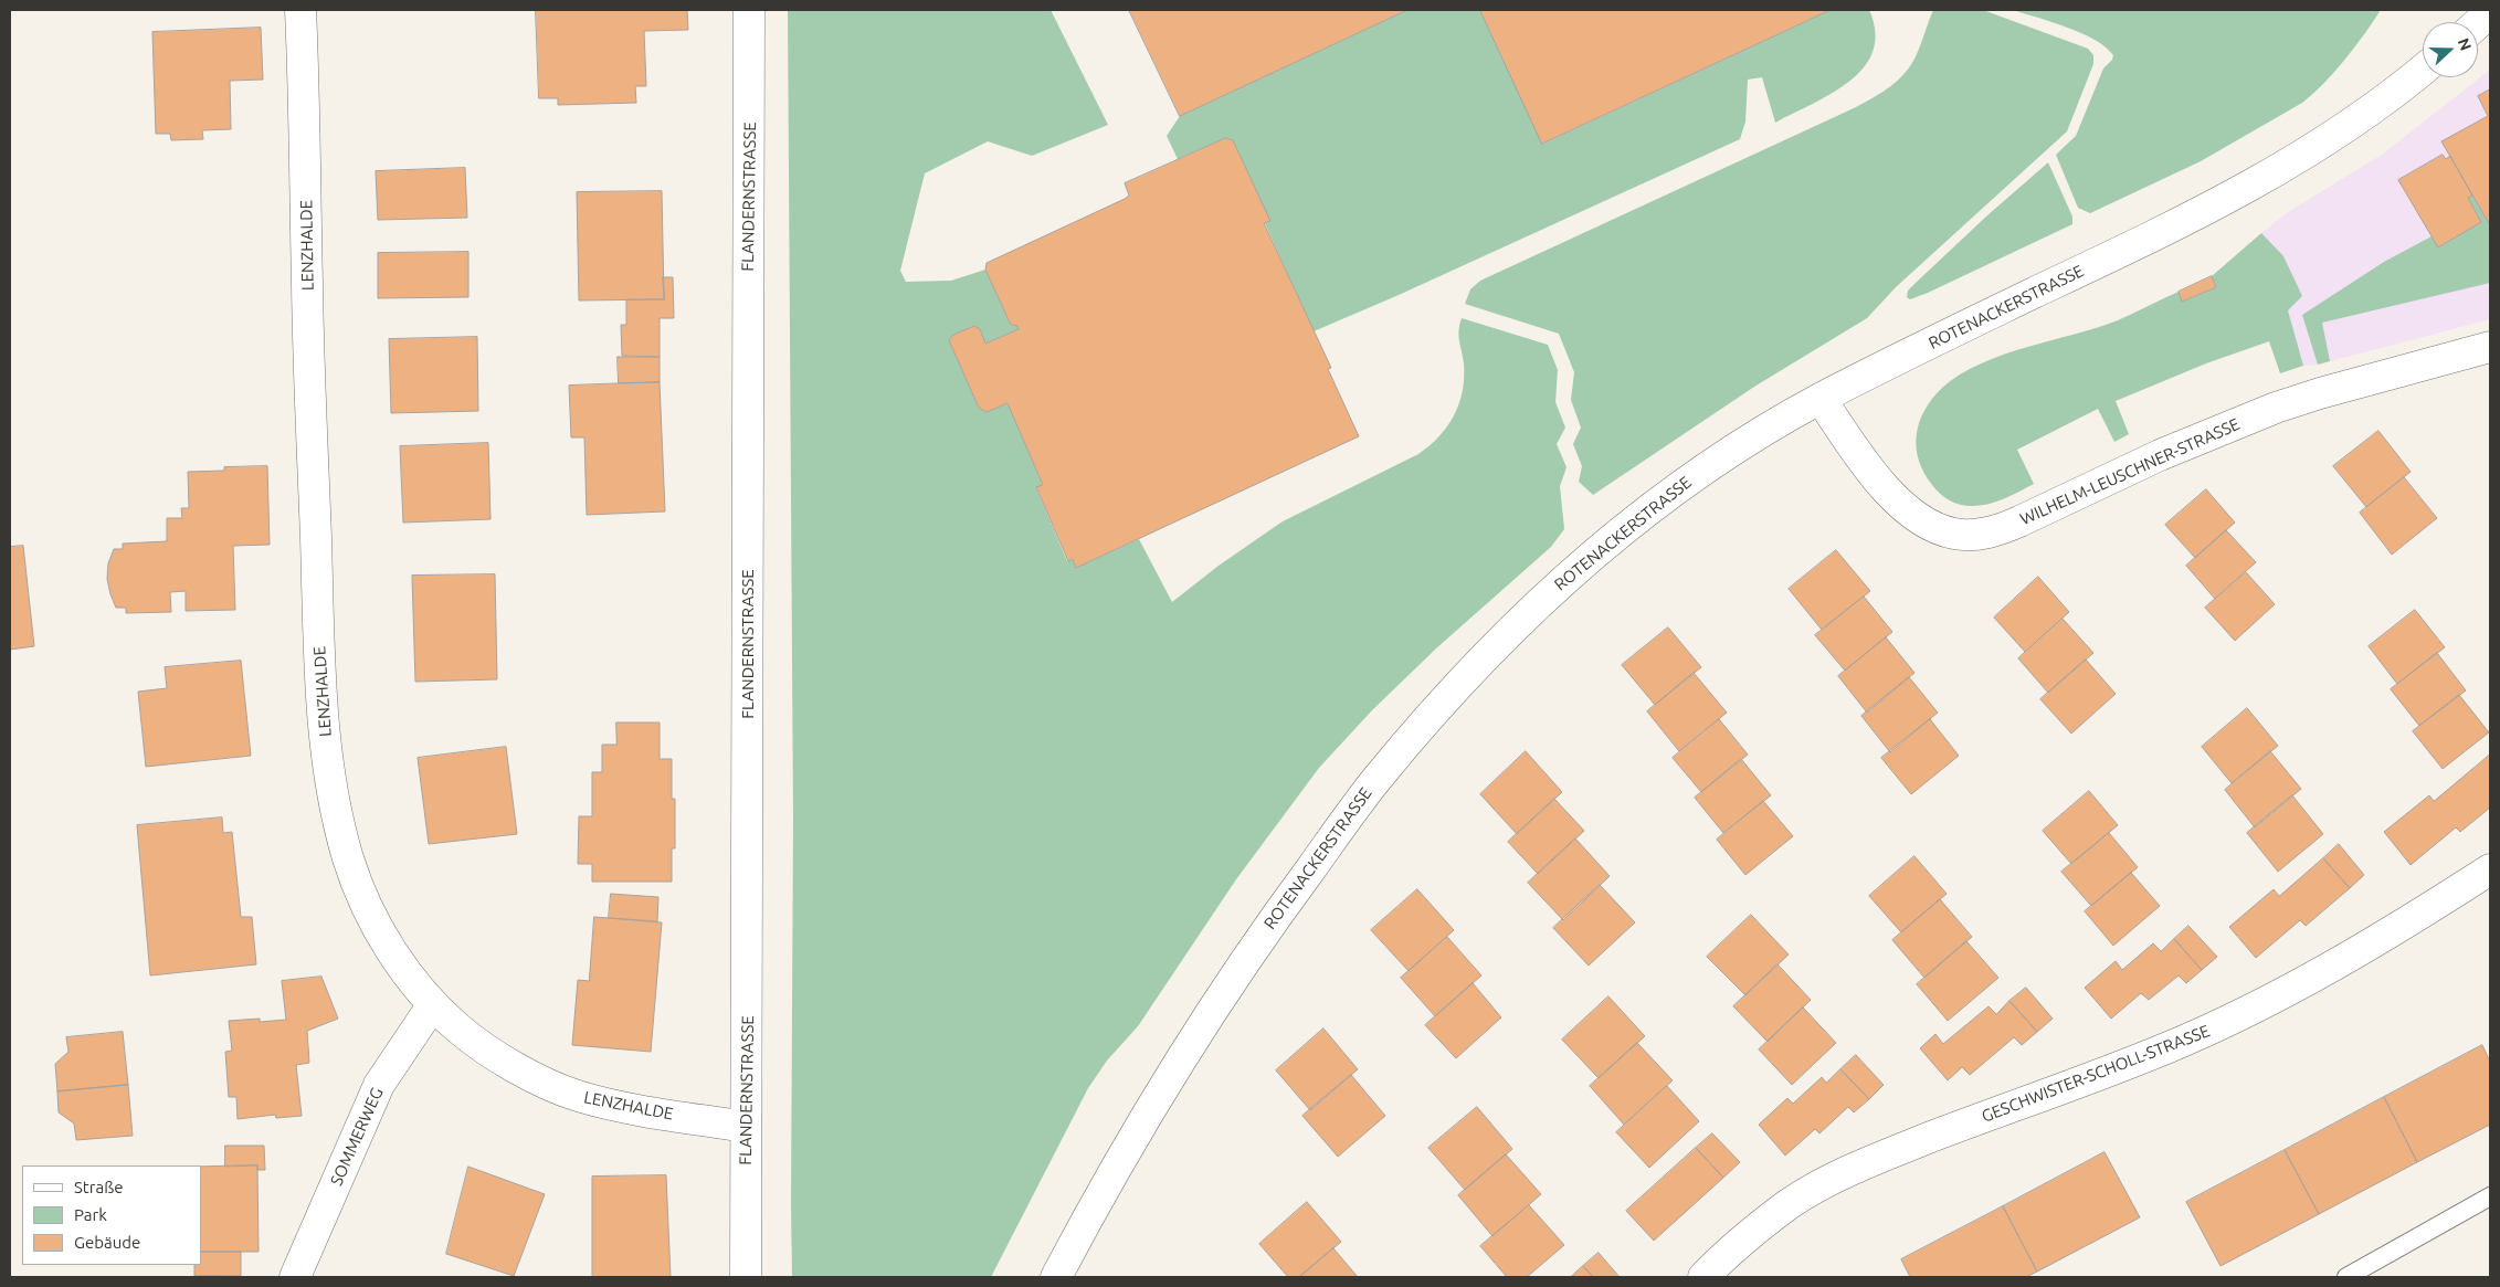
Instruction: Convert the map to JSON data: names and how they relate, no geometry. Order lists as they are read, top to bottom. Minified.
{"streets":{"street":["FLANDERNSTRASSE","LENZHALDE","ROTENACKERSTRASSE","WILHELM-LEUSCHNER-STRASSE","GESCHWISTER-SCHOLL-STRASSE","SOMMERWEG"]},"crossings":[["FLANDERNSTRASSE","LENZHALDE"],["LENZHALDE","SOMMERWEG"],["ROTENACKERSTRASSE","WILHELM-LEUSCHNER-STRASSE"]],"legend":["Straße","Park","Gebäude"],"north":"right"}
